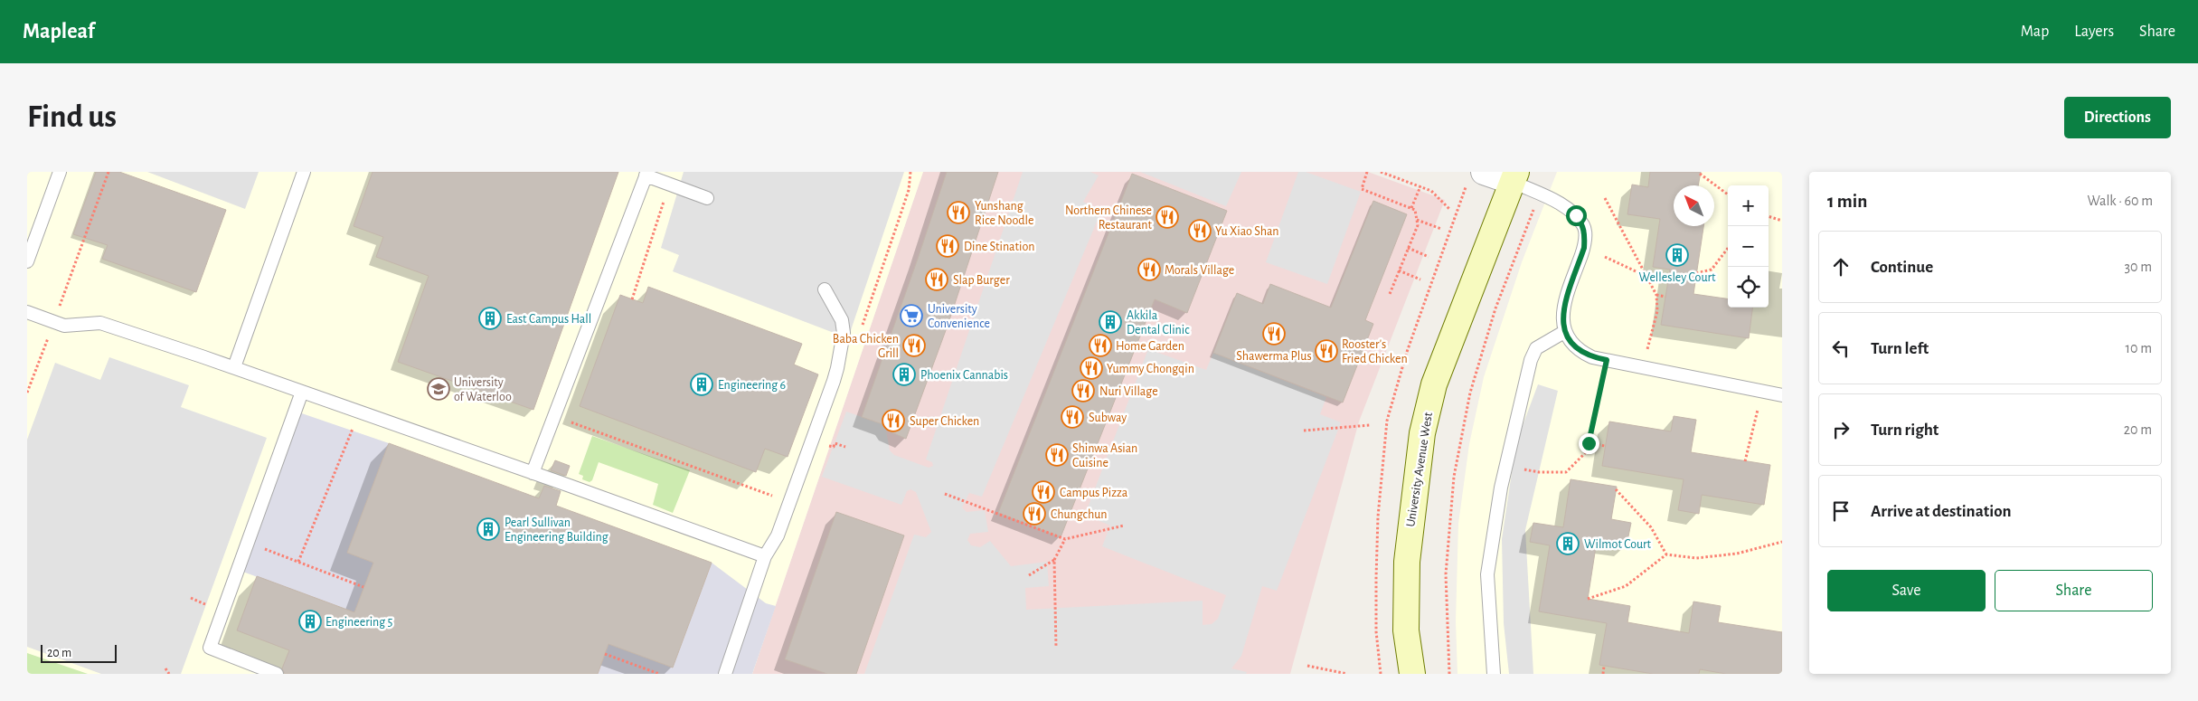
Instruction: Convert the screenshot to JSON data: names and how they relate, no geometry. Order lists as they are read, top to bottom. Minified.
{"streets":{"main road":["University Avenue West"]},"places":{"restaurant":["Yunshang Rice Noodle","Northern Chinese Restaurant","Yu Xiao Shan","Dine Stination","Morals Village","Slap Burger","Shawerma Plus","Baba Chicken Grill","Home Garden","Rooster's Fried Chicken","Yummy Chongqin","Nuri Village","Subway","Super Chicken","Shinwa Asian Cuisine","Campus Pizza","Chungchun"],"building":["Wellesley Court","East Campus Hall","Akkila Dental Clinic","Phoenix Cannabis","Engineering 6","Pearl Sullivan Engineering Building","Wilmot Court","Engineering 5"],"supermarket":["University Convenience"],"school or university":["University of Waterloo"]},"scale_bar":"20 m","north":"top left","page":{"header":"Mapleaf","nav":["Map","Layers","Share"],"buttons":["Directions",["Save","Share"]],"title":"Find us","heading":["1 min","Walk · 60 m"],"map_buttons":["+","−"],"list":[["Continue","30 m"],["Turn left","10 m"],["Turn right","20 m"],"Arrive at destination"],"scale":"20 m"}}
